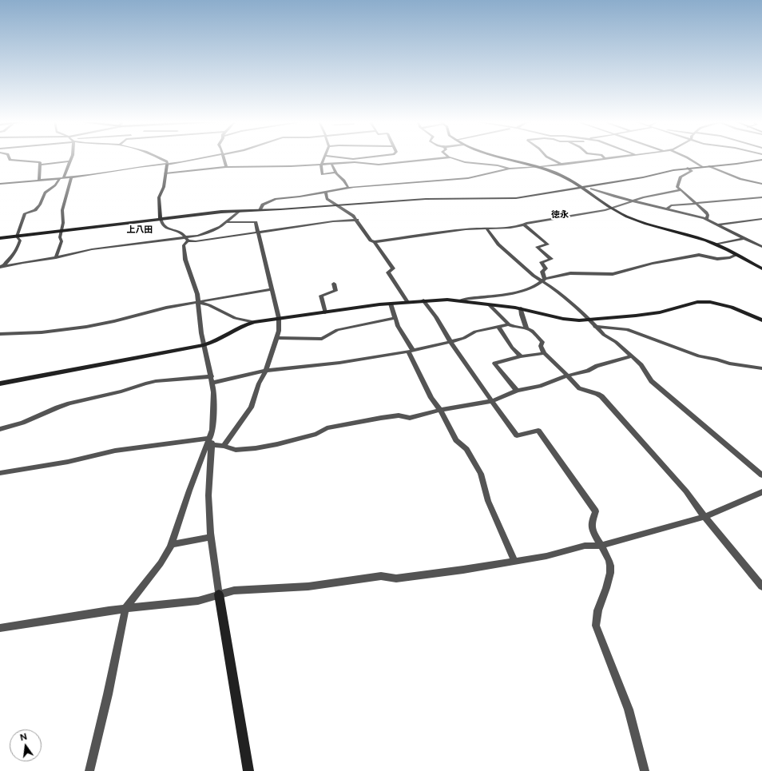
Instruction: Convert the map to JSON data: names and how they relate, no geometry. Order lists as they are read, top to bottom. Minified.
{"districts":["徳永","上八田"],"north":"top"}
